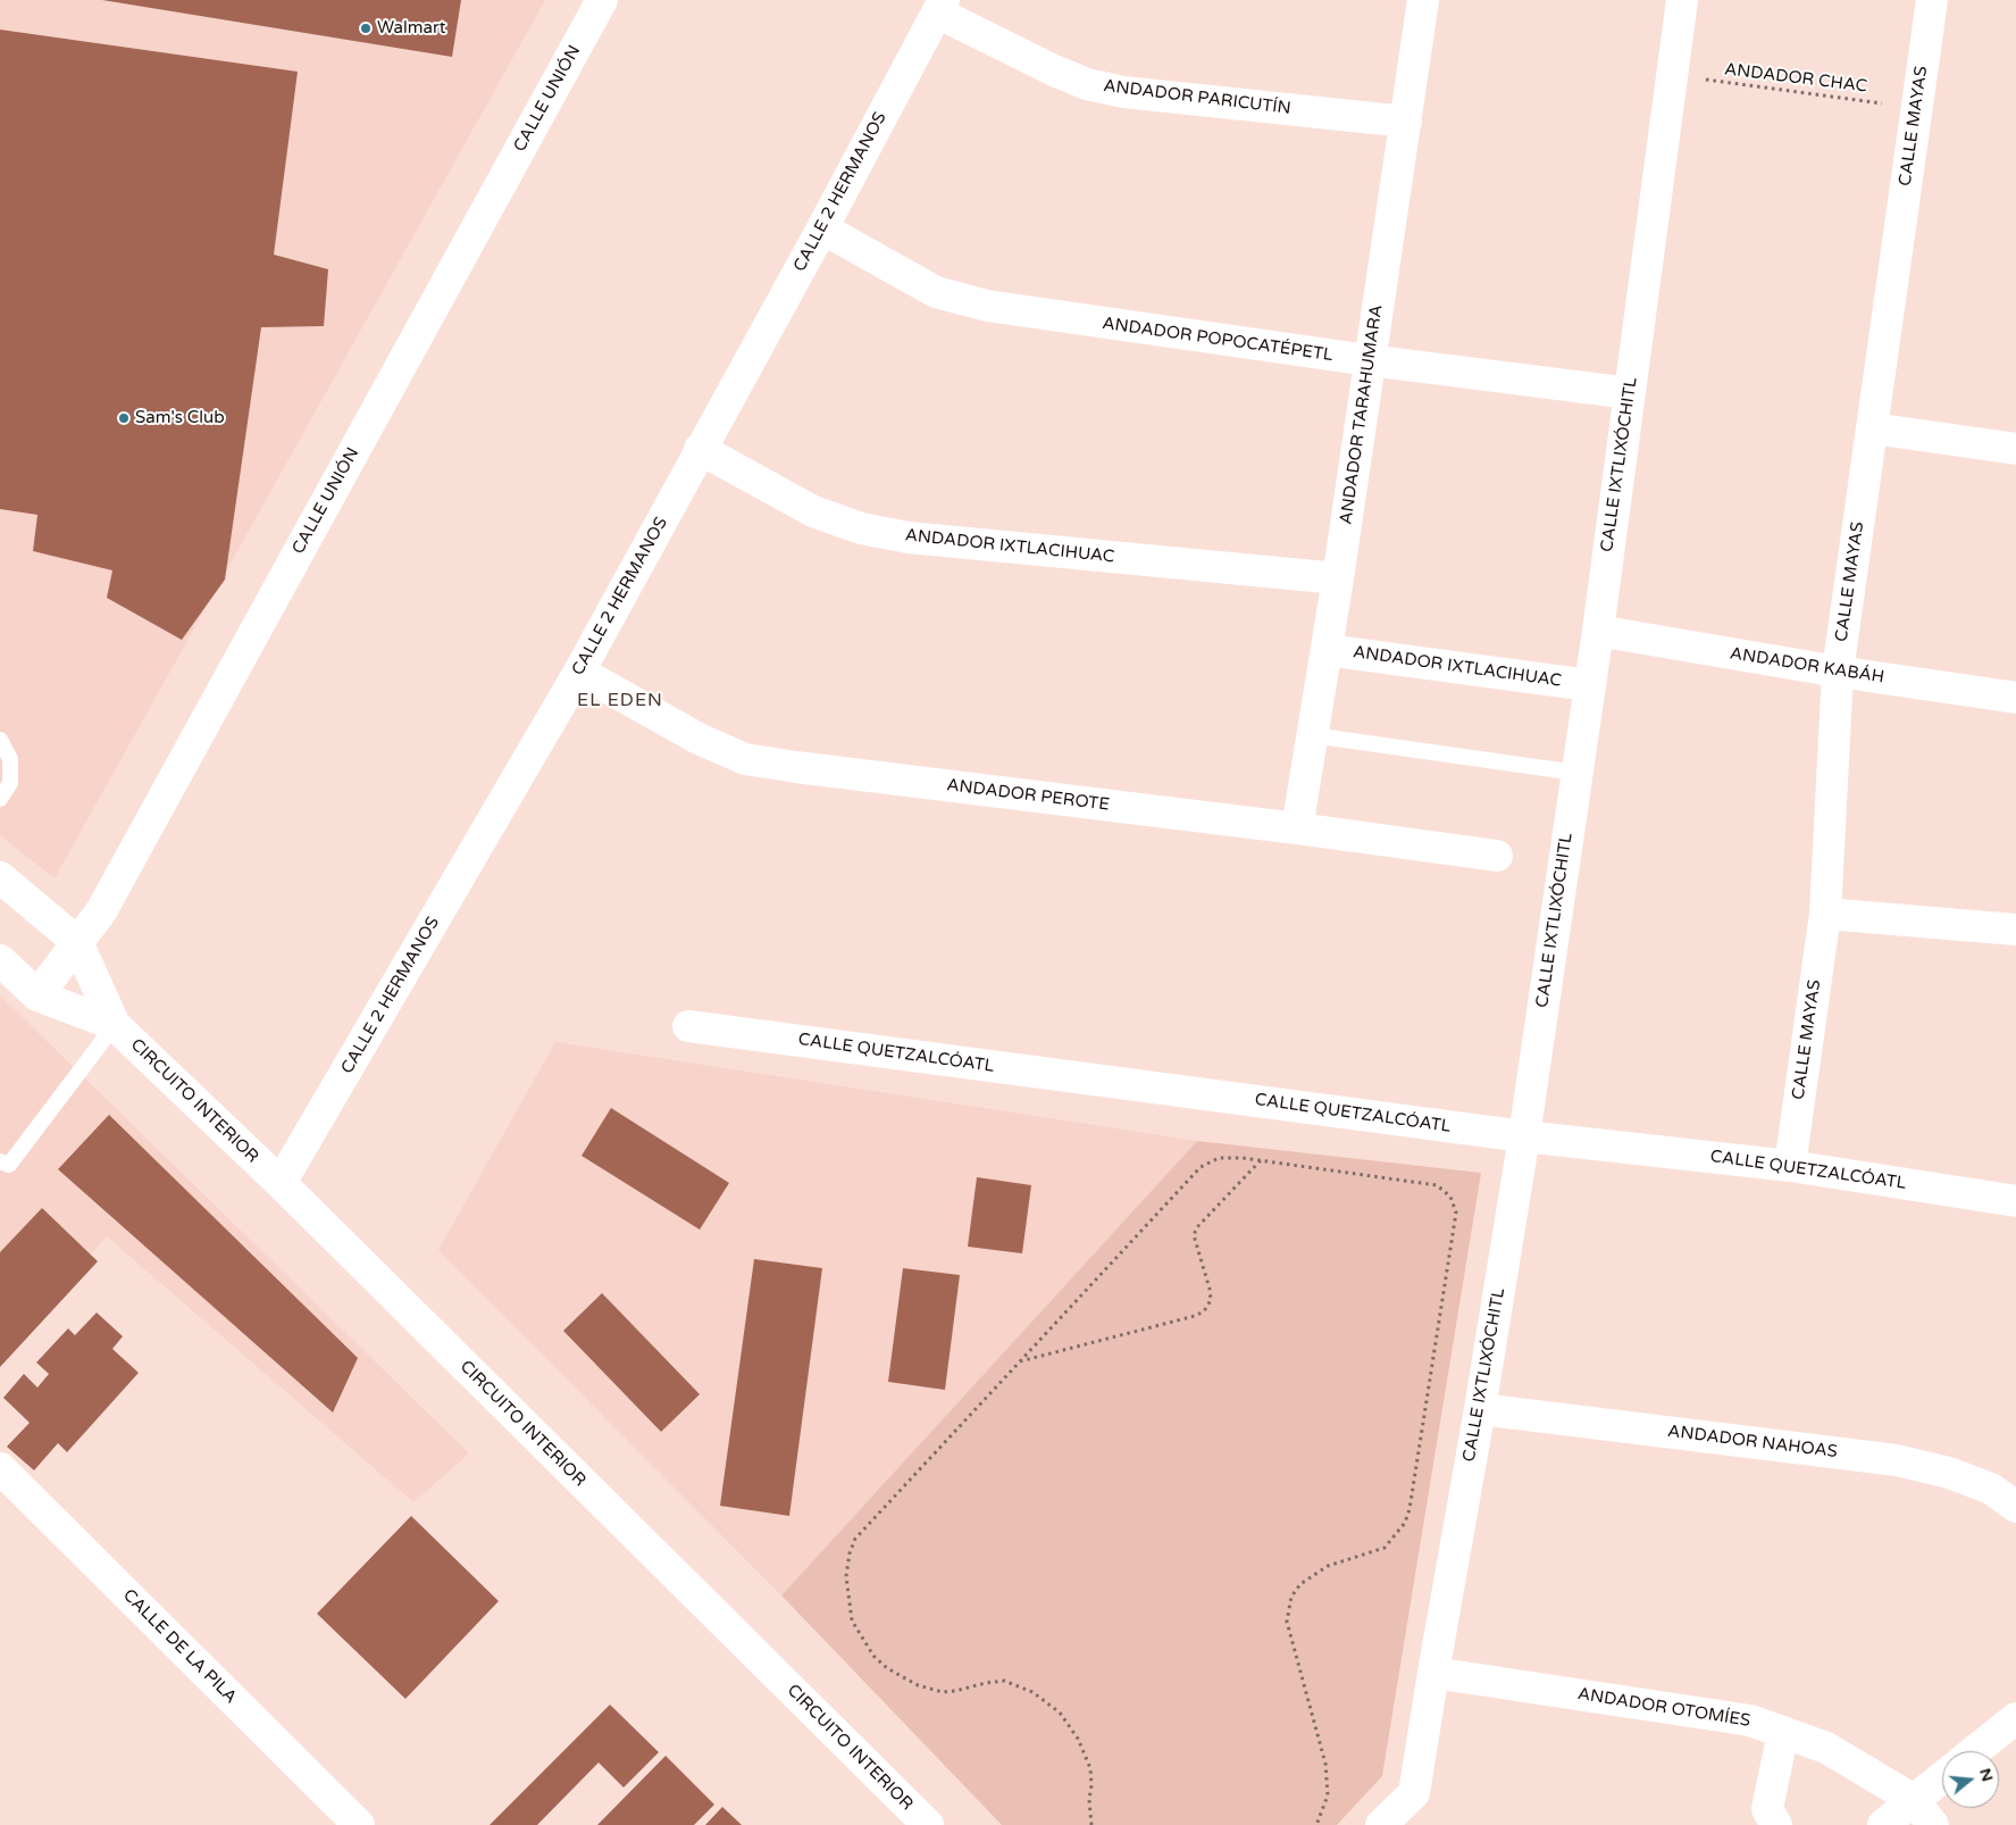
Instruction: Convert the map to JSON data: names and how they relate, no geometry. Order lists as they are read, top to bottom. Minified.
{"streets":{"street":["ANDADOR PARICUTÍN","CALLE UNIÓN","CALLE MAYAS","CALLE 2 HERMANOS","ANDADOR POPOCATÉPETL","ANDADOR TARAHUMARA","CALLE IXTLIXÓCHITL","ANDADOR IXTLACIHUAC","ANDADOR KABÁH","ANDADOR PEROTE","CALLE QUETZALCÓATL","CIRCUITO INTERIOR","ANDADOR NAHOAS","CALLE DE LA PILA","ANDADOR OTOMÍES"],"path":["ANDADOR CHAC"]},"crossings":[["ANDADOR CHAC","CALLE MAYAS"],["ANDADOR CHAC","CALLE IXTLIXÓCHITL"],["ANDADOR PARICUTÍN","CALLE 2 HERMANOS"],["ANDADOR PARICUTÍN","ANDADOR TARAHUMARA"],["CALLE UNIÓN","CIRCUITO INTERIOR"],["CALLE MAYAS","ANDADOR KABÁH"],["CALLE MAYAS","CALLE QUETZALCÓATL"],["CALLE 2 HERMANOS","ANDADOR POPOCATÉPETL"],["CALLE 2 HERMANOS","ANDADOR IXTLACIHUAC"],["CALLE 2 HERMANOS","ANDADOR PEROTE"],["CALLE 2 HERMANOS","CIRCUITO INTERIOR"],["ANDADOR POPOCATÉPETL","ANDADOR TARAHUMARA"],["ANDADOR POPOCATÉPETL","CALLE IXTLIXÓCHITL"],["ANDADOR TARAHUMARA","ANDADOR IXTLACIHUAC"],["ANDADOR TARAHUMARA","ANDADOR PEROTE"],["CALLE IXTLIXÓCHITL","ANDADOR IXTLACIHUAC"],["CALLE IXTLIXÓCHITL","ANDADOR KABÁH"],["CALLE IXTLIXÓCHITL","CALLE QUETZALCÓATL"],["CALLE IXTLIXÓCHITL","ANDADOR NAHOAS"],["CALLE IXTLIXÓCHITL","ANDADOR OTOMÍES"]],"districts":["EL EDEN"],"places":["Walmart","Sam's Club"],"north":"right"}
